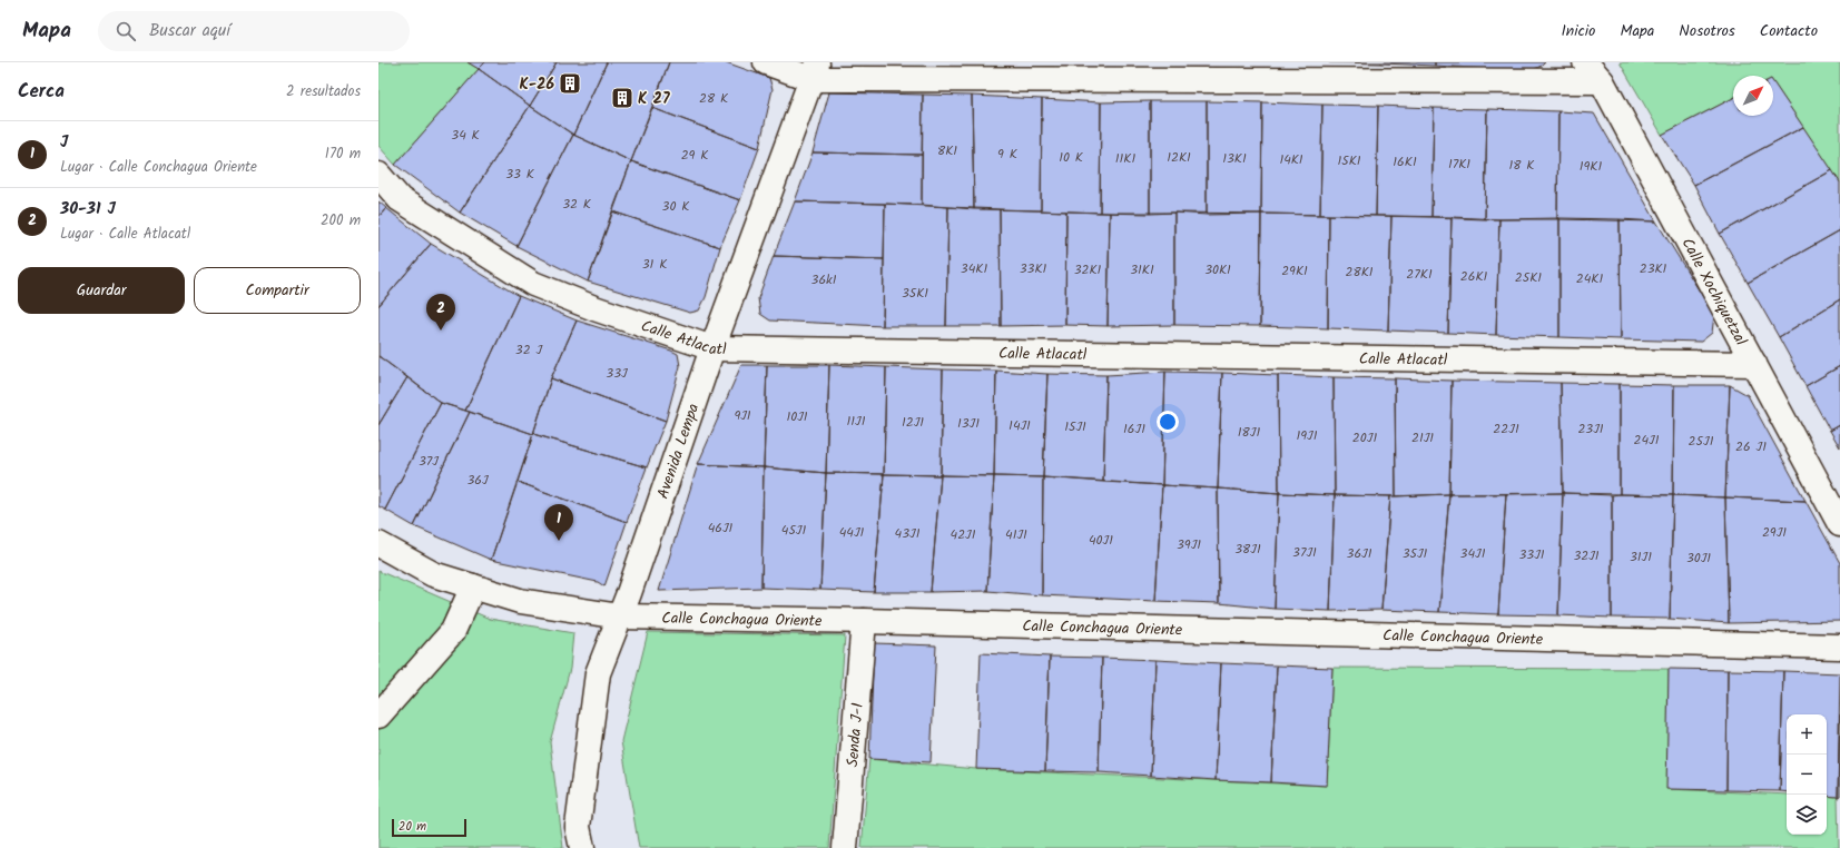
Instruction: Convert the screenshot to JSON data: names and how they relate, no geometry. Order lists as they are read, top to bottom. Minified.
{"streets":{"street":["Calle Xochiquetzal","Calle Atlacatl","Avenida Lempa","Calle Conchagua Oriente","Senda J-1"]},"crossings":[["Calle Xochiquetzal","Calle Atlacatl"],["Calle Atlacatl","Avenida Lempa"],["Avenida Lempa","Calle Conchagua Oriente"],["Calle Conchagua Oriente","Senda J-1"]],"places":{"building":["K-26","K 27"]},"house_numbers":["28 K","34 K","8K1","9 K","29 K","10 K","12K1","11K1","13K1","14K1","15K1","16K1","17K1","18 K","19K1","33 K","32 K","30 K","31 K","34K1","33K1","23K1","32K1","31K1","30K1","29K1","28K1","27K1","26K1","25K1","24K1","36k1","35K1","32 J","33J","9J1","10J1","11J1","12J1","13J1","14J1","15J1","16J1","22J1","23J1","18J1","19J1","20J1","21J1","24J1","25J1","26 J1","37J","36J","46J1","45J1","44J1","29J1","43J1","42J1","41J1","40J1","39J1","38J1","37J1","36J1","35J1","34J1","33J1","32J1","31J1","30J1"],"scale_bar":"20 m","north":"top right","page":{"header":"Mapa","search":"Buscar aquí","nav":["Inicio","Mapa","Nosotros","Contacto"],"heading":["Cerca","2 resultados"],"list":[{"mark":"1","name":"J","note":"Lugar · Calle Conchagua Oriente","value":"170 m"},{"mark":"2","name":"30-31 J","note":"Lugar · Calle Atlacatl","value":"200 m"}],"buttons":["Guardar","Compartir"],"pins":["2","1"],"map_buttons":["+","−"],"scale":"20 m"}}
